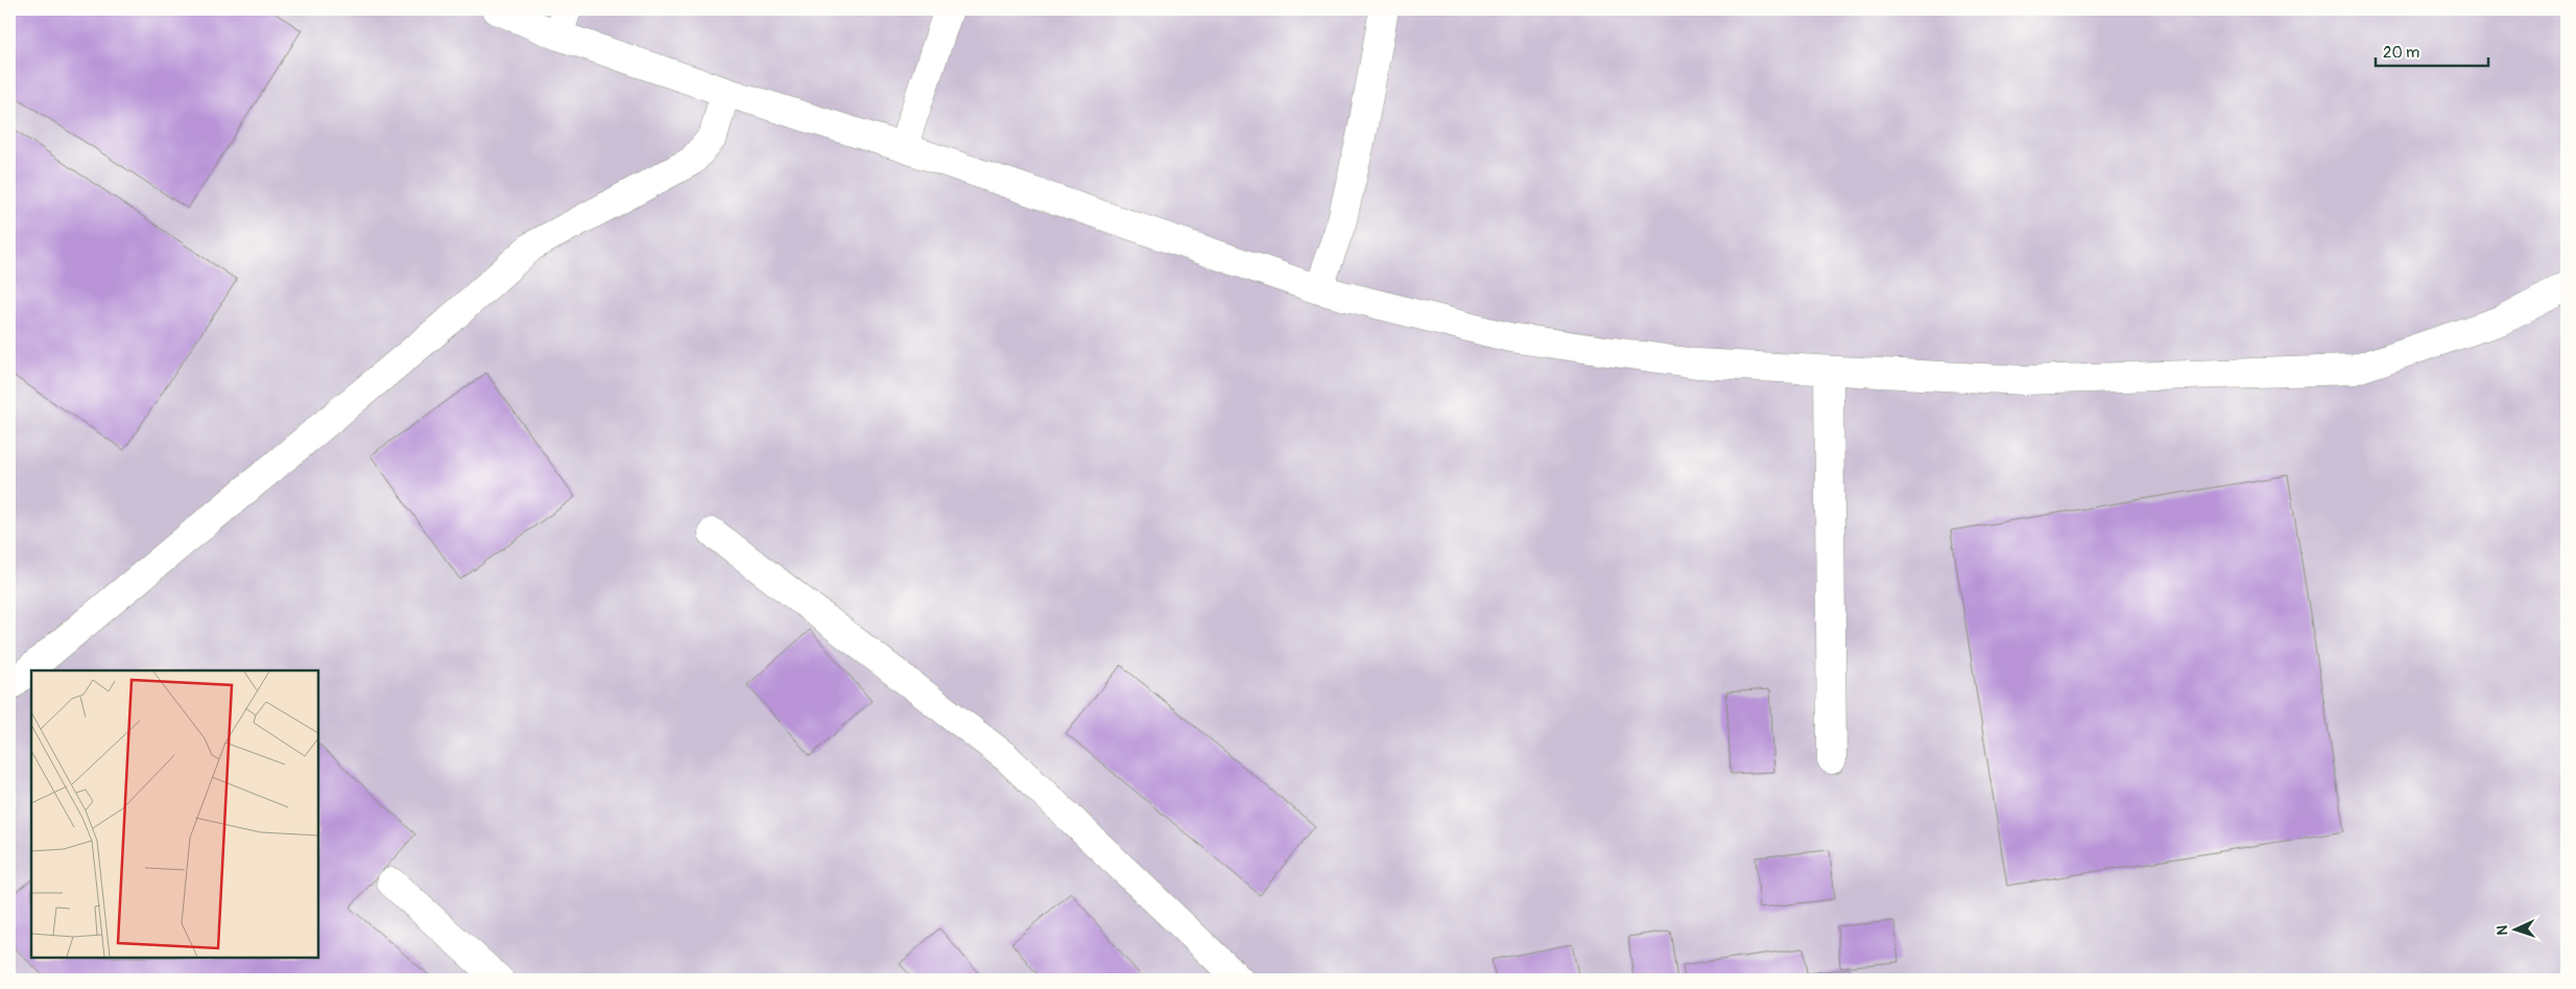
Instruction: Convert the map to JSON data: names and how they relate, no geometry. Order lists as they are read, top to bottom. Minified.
{"scale_bar":"20 m","north":"left"}
